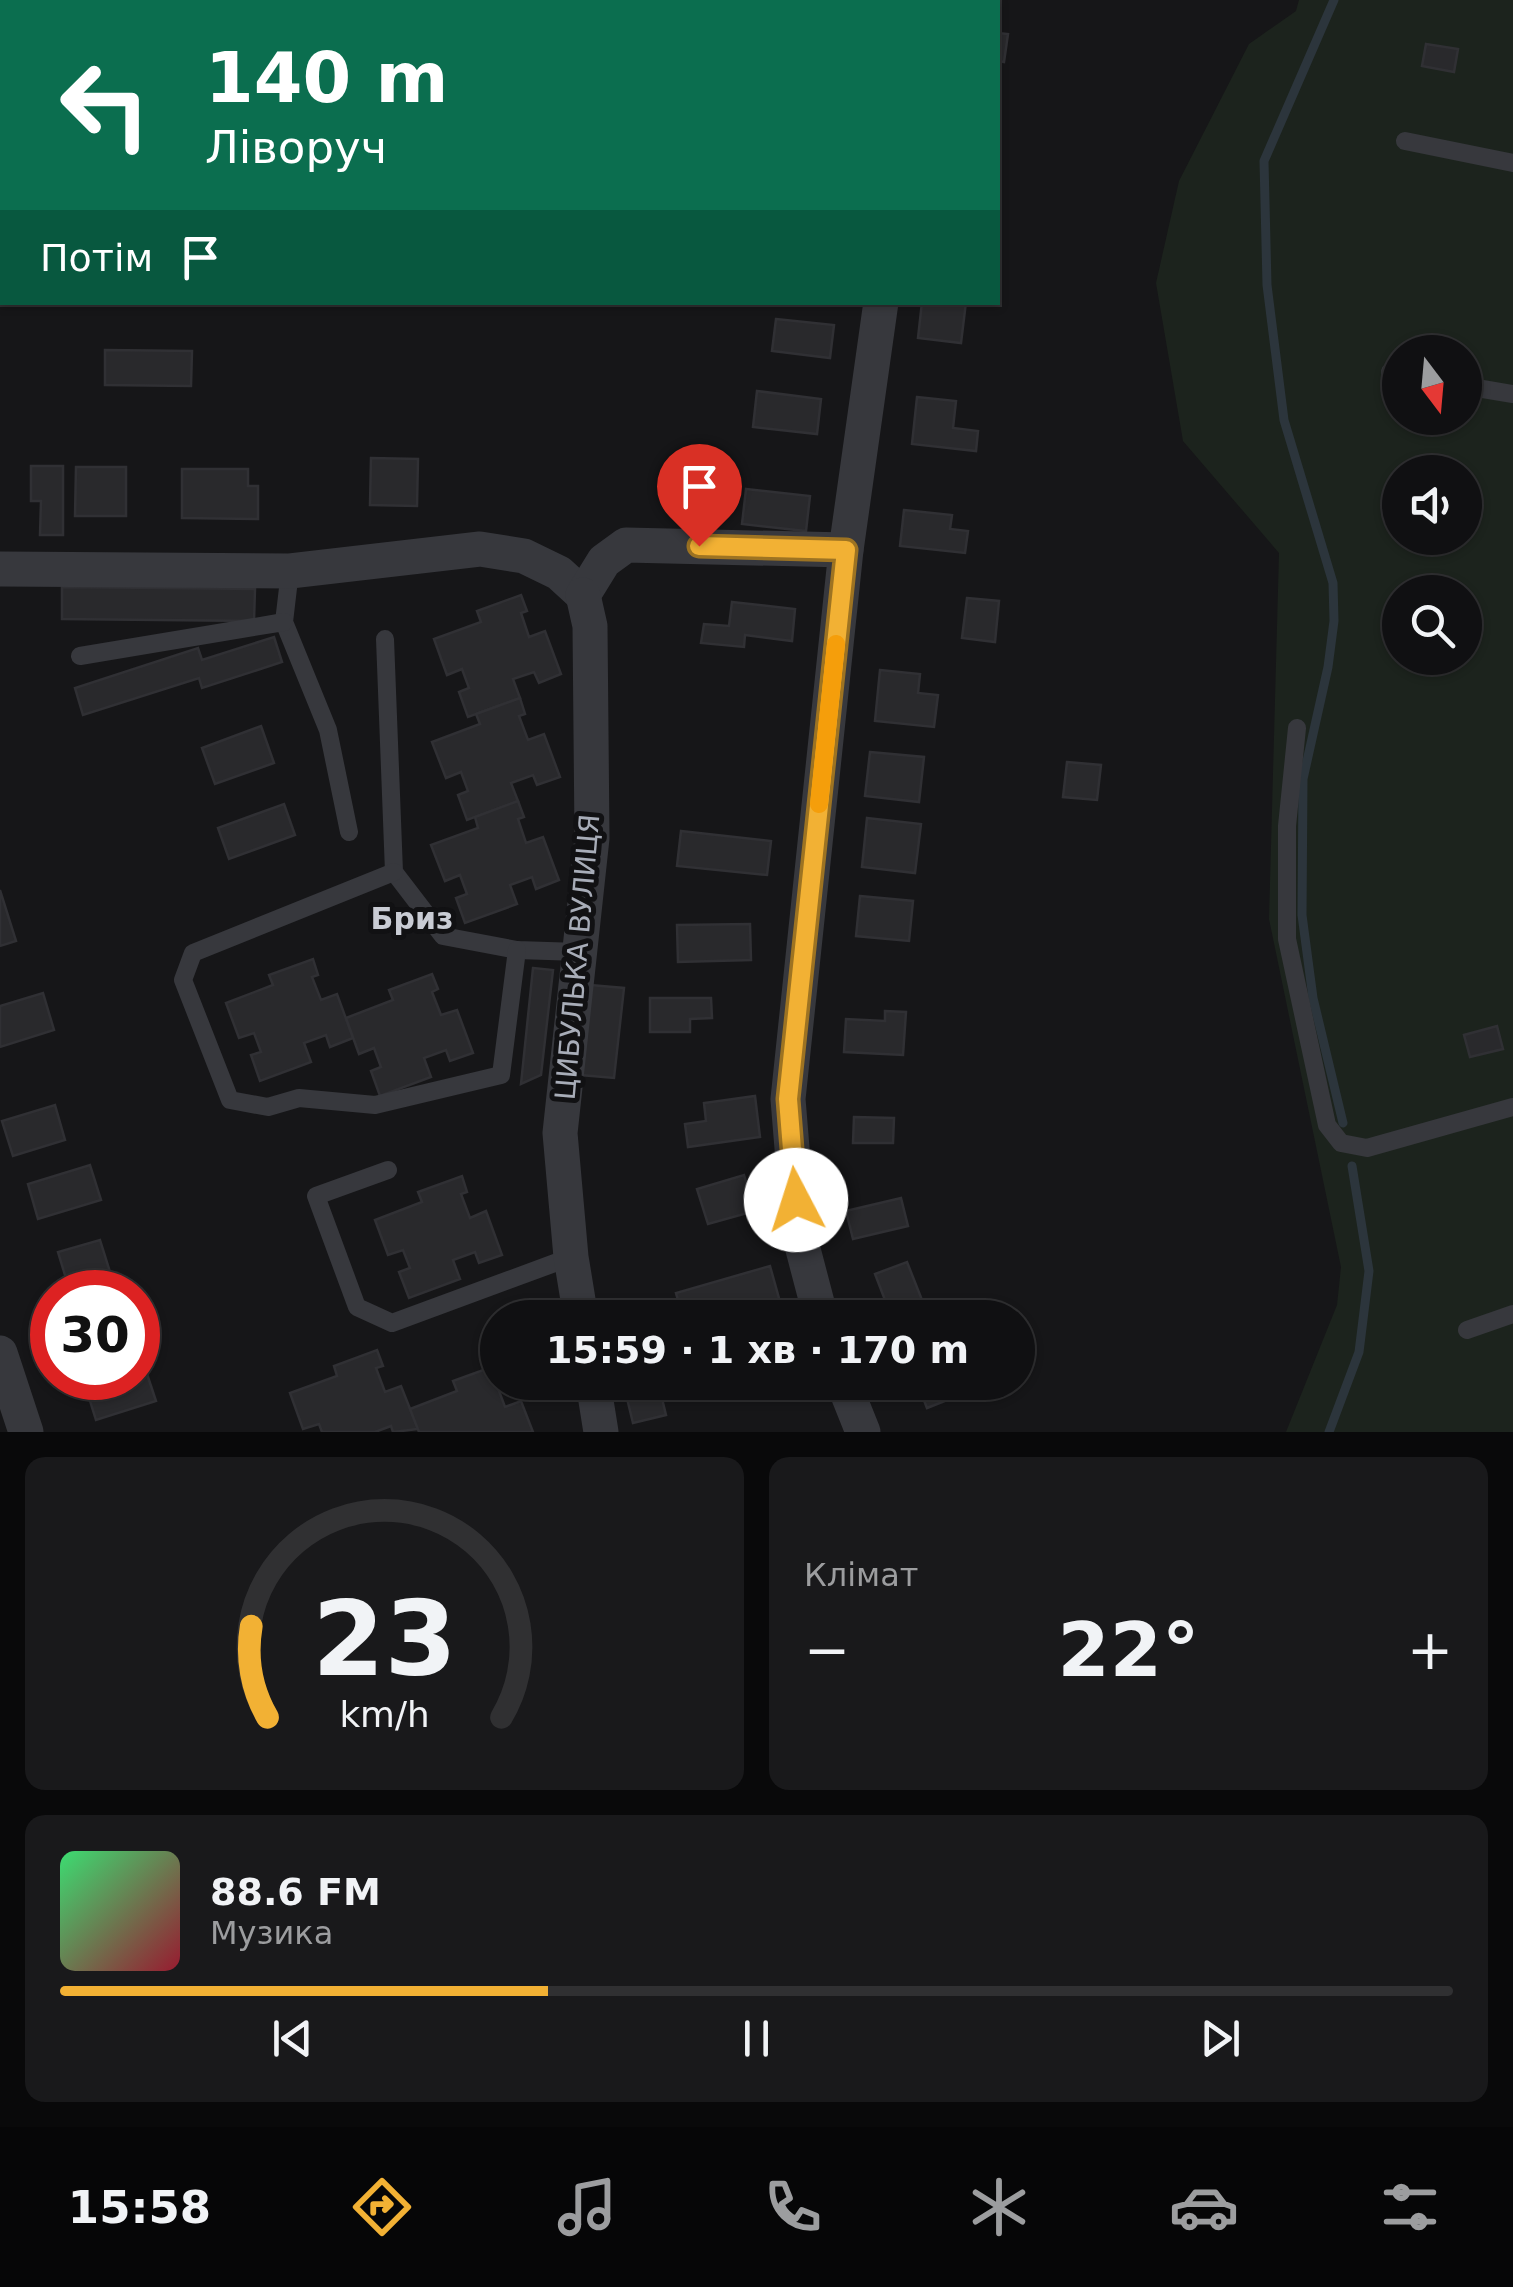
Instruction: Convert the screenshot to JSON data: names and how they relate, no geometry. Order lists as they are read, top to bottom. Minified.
{"streets":{"street":["ЦИБУЛЬКА ВУЛИЦЯ"]},"districts":["Бриз"],"north":"bottom","page":{"turn":["140 m","Ліворуч"],"then":"Потім","limit":"30","trip":"15:59 · 1 хв · 170 m","tile":"Клімат","heat":["−","22°","+"],"song":["88.6 FM","Музика"],"tabs":"15:58","gauge":["23","km/h"]}}
